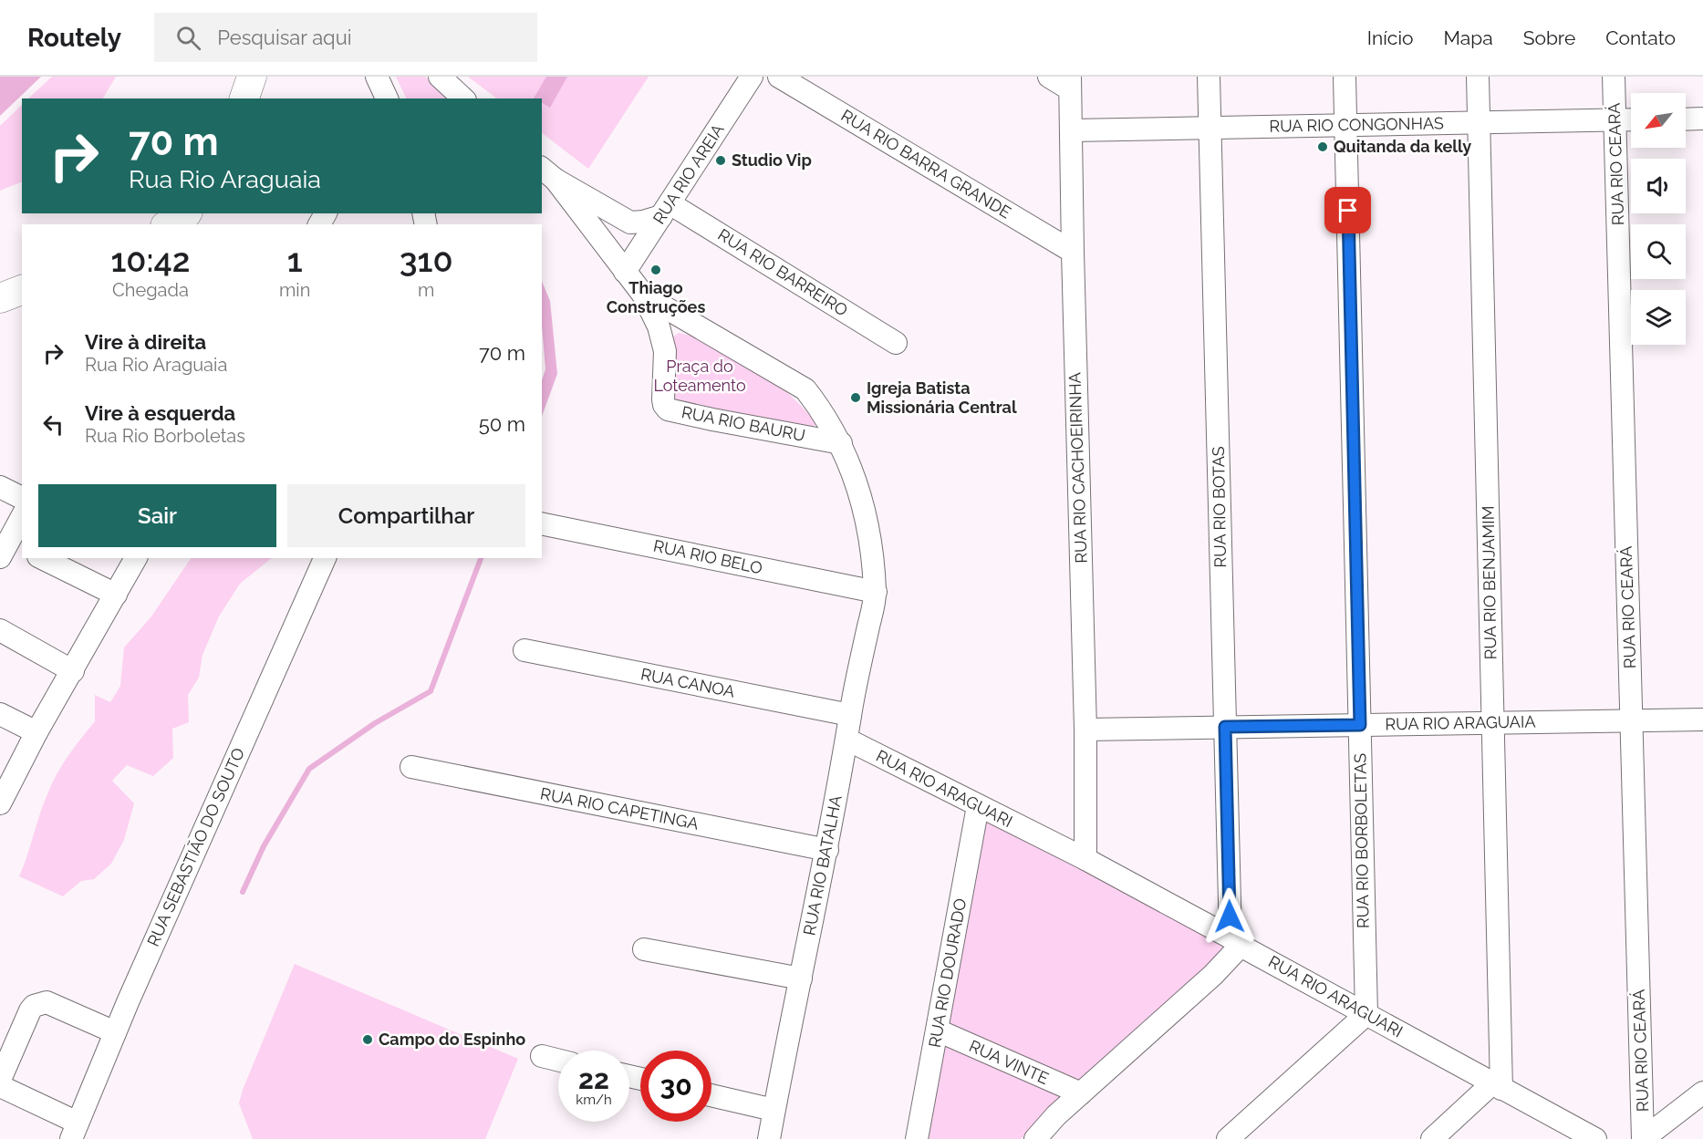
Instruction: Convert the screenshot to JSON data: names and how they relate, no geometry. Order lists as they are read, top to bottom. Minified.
{"streets":{"street":["RUA RIO CONGONHAS","RUA RIO BARRA GRANDE","RUA RIO CEARÁ","RUA RIO AREIA","RUA RIO BARREIRO","RUA RIO BAURU","RUA RIO CACHOEIRINHA","RUA RIO BOTAS","RUA RIO BELO","RUA RIO BENJAMIM","RUA CANOA","RUA RIO ARAGUAIA","RUA RIO ARAGUARI","RUA RIO CAPETINGA","RUA RIO BORBOLETAS","RUA SEBASTIÃO DO SOUTO","RUA RIO BATALHA","RUA RIO DOURADO","RUA VINTE"]},"crossings":[["RUA RIO CONGONHAS","RUA RIO CEARÁ"],["RUA RIO CONGONHAS","RUA RIO CACHOEIRINHA"],["RUA RIO CONGONHAS","RUA RIO BOTAS"],["RUA RIO CONGONHAS","RUA RIO BENJAMIM"],["RUA RIO CONGONHAS","RUA RIO BORBOLETAS"],["RUA RIO BARRA GRANDE","RUA RIO CACHOEIRINHA"],["RUA RIO CEARÁ","RUA RIO ARAGUAIA"],["RUA RIO AREIA","RUA RIO BARREIRO"],["RUA RIO BAURU","RUA RIO BATALHA"],["RUA RIO CACHOEIRINHA","RUA RIO ARAGUAIA"],["RUA RIO CACHOEIRINHA","RUA RIO ARAGUARI"],["RUA RIO BOTAS","RUA RIO ARAGUAIA"],["RUA RIO BOTAS","RUA RIO ARAGUARI"],["RUA RIO BELO","RUA RIO BATALHA"],["RUA RIO BENJAMIM","RUA RIO ARAGUAIA"],["RUA RIO BENJAMIM","RUA RIO ARAGUARI"],["RUA CANOA","RUA RIO BATALHA"],["RUA RIO ARAGUAIA","RUA RIO BORBOLETAS"],["RUA RIO ARAGUARI","RUA RIO BORBOLETAS"],["RUA RIO ARAGUARI","RUA RIO BATALHA"],["RUA RIO ARAGUARI","RUA RIO DOURADO"],["RUA RIO CAPETINGA","RUA RIO BATALHA"],["RUA RIO DOURADO","RUA VINTE"]],"parks":["Praça do Loteamento"],"places":["Quitanda da kelly","Studio Vip","Thiago Construções","Igreja Batista Missionária Central","Campo do Espinho"],"north":"bottom left","page":{"header":"Routely","search":"Pesquisar aqui","nav":["Início","Mapa","Sobre","Contato"],"turn":["70 m","Rua Rio Araguaia"],"eta":["10:42","Chegada","1","min","310","m"],"list":[{"name":"Vire à direita","note":"Rua Rio Araguaia","value":"70 m"},{"name":"Vire à esquerda","note":"Rua Rio Borboletas","value":"50 m"}],"buttons":["Sair","Compartilhar"],"speed":"22 km/h","limit":"30"}}
